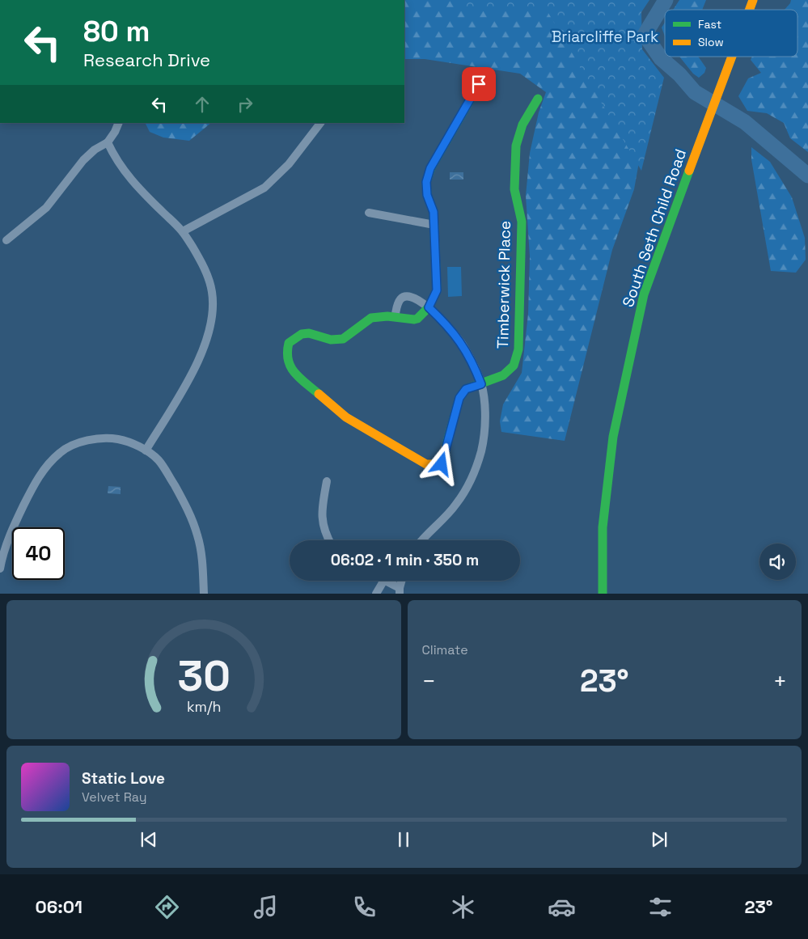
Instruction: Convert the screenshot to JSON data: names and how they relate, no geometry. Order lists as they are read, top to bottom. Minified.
{"streets":{"street":["South Seth Child Road","Timberwick Place"]},"parks":["Briarcliffe Park"],"legend":["Fast","Slow"],"page":{"turn":["80 m","Research Drive"],"limit":"40","trip":"06:02 · 1 min · 350 m","tile":"Climate","heat":["−","23°","+"],"song":["Static Love","Velvet Ray"],"tabs":["06:01","23°"],"gauge":["30","km/h"]}}
